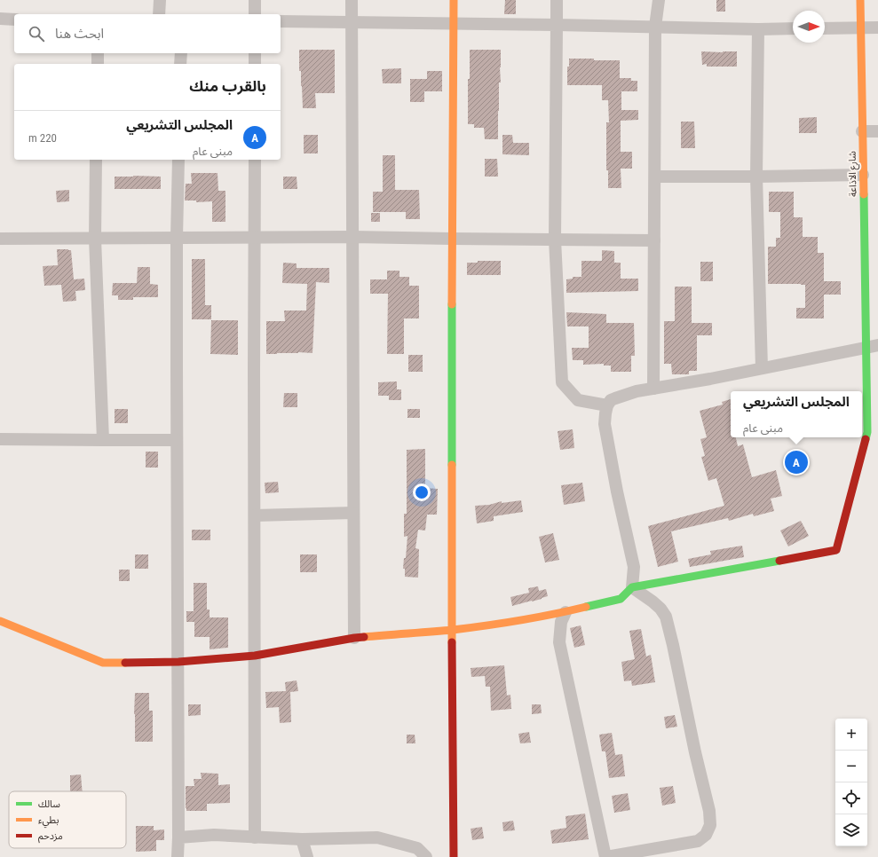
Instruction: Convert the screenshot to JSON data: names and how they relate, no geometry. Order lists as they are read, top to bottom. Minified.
{"streets":{"street":["شارع الاذاعة"]},"legend":["سالك","بطيء","مزدحم"],"north":"right","page":{"search":"ابحث هنا","heading":"بالقرب منك","list":[{"mark":"A","name":"المجلس التشريعي","note":"مبنى عام","value":"220 m"}],"popup":["المجلس التشريعي","مبنى عام"],"pins":"A","map_buttons":["+","−"]}}
